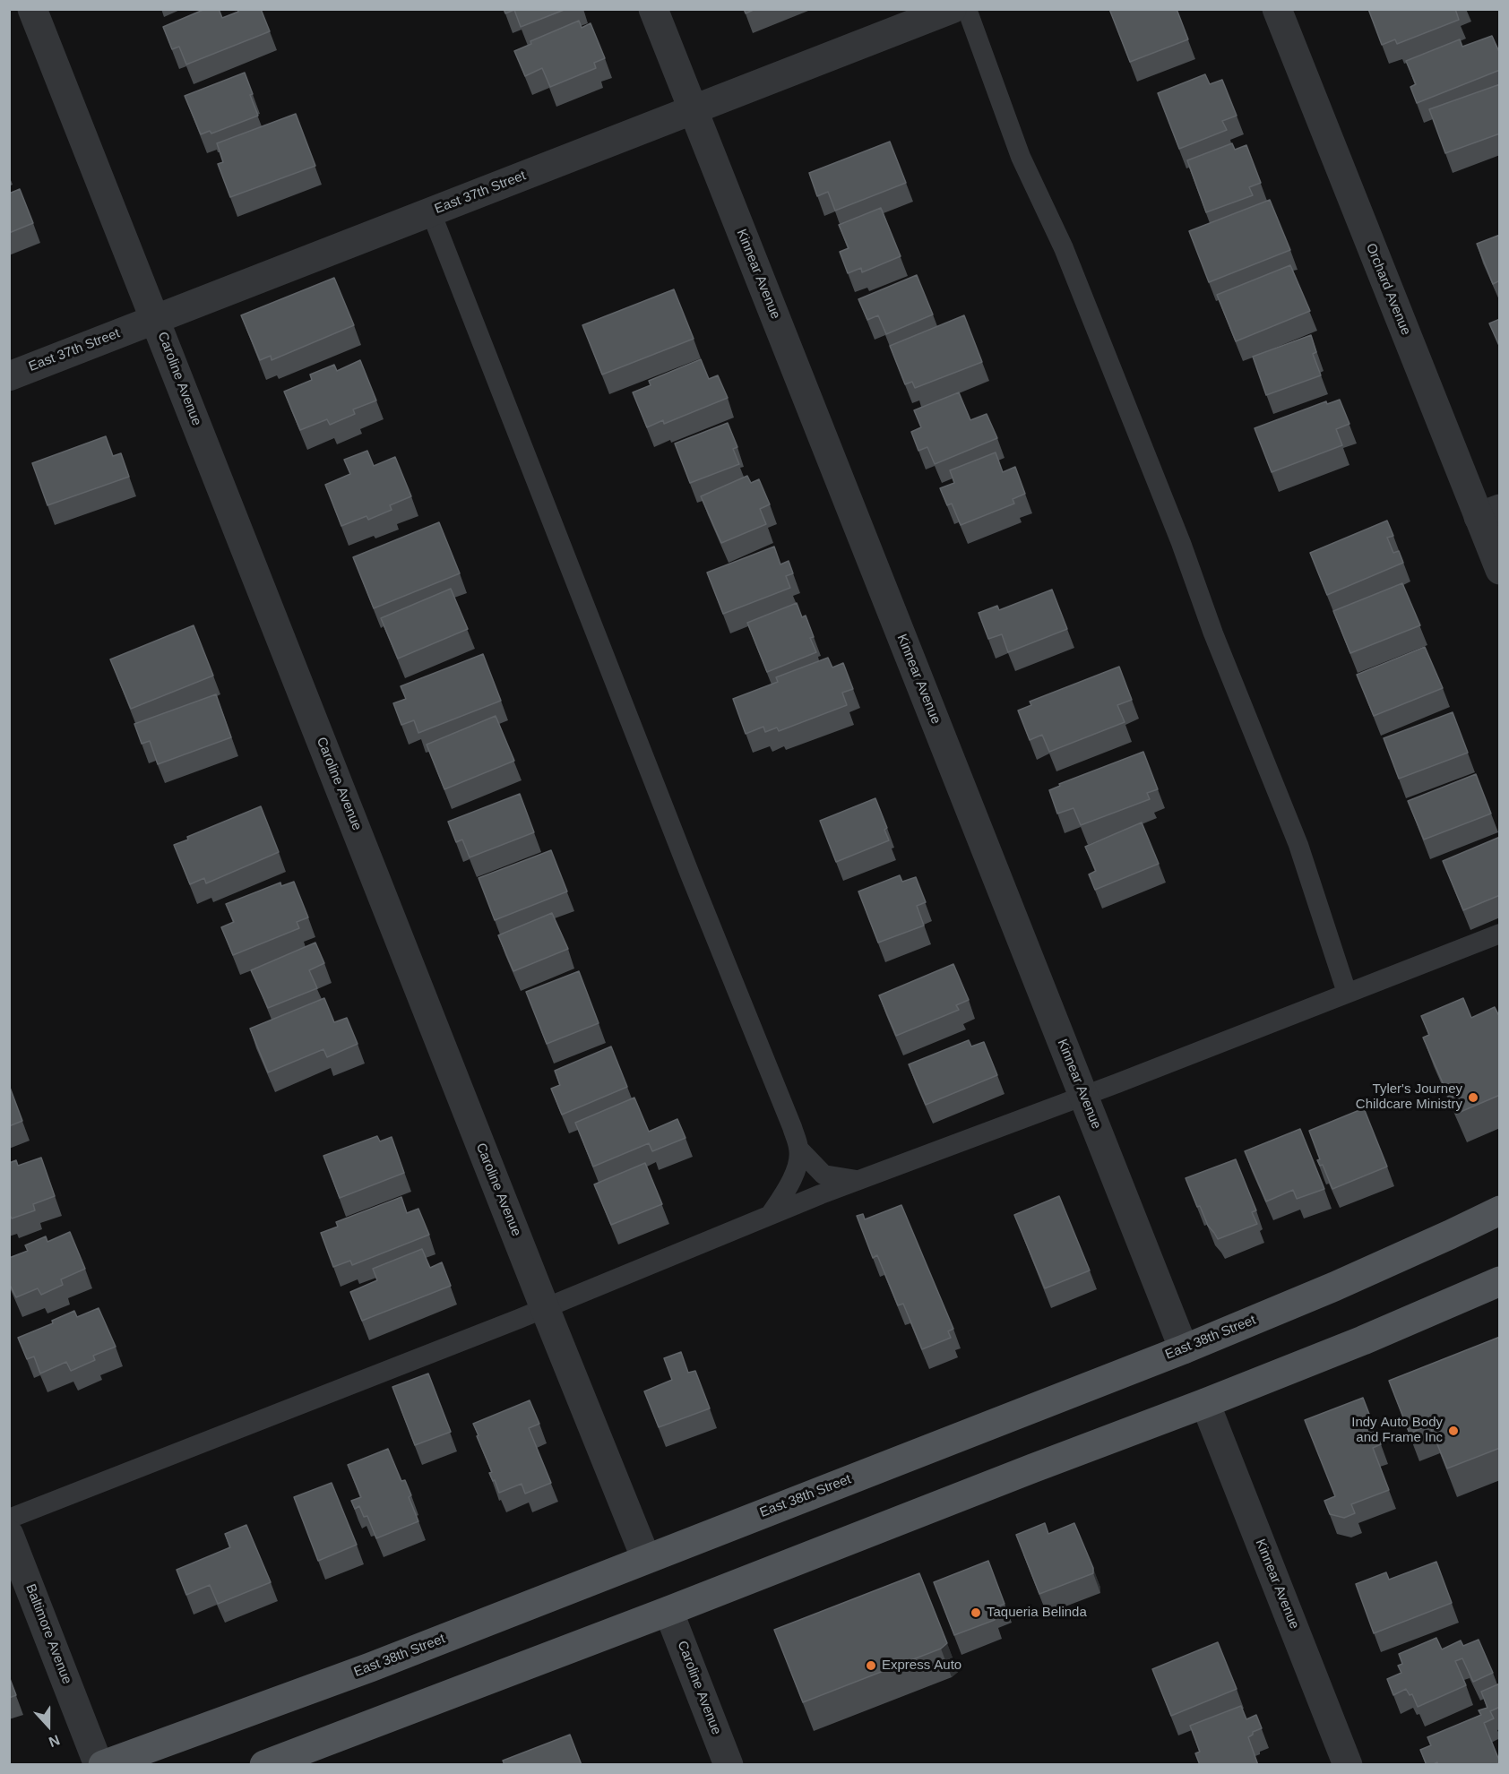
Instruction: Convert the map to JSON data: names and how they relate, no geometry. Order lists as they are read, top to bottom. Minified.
{"streets":{"main road":["East 38th Street"],"street":["East 37th Street","Kinnear Avenue","Orchard Avenue","Caroline Avenue","Baltimore Avenue"]},"crossings":[["East 37th Street","Kinnear Avenue"],["East 37th Street","Caroline Avenue"],["Kinnear Avenue","East 38th Street"],["Caroline Avenue","East 38th Street"]],"places":["Tyler's Journey Childcare Ministry","Indy Auto Body and Frame Inc","Taqueria Belinda","Express Auto"],"north":"bottom"}
